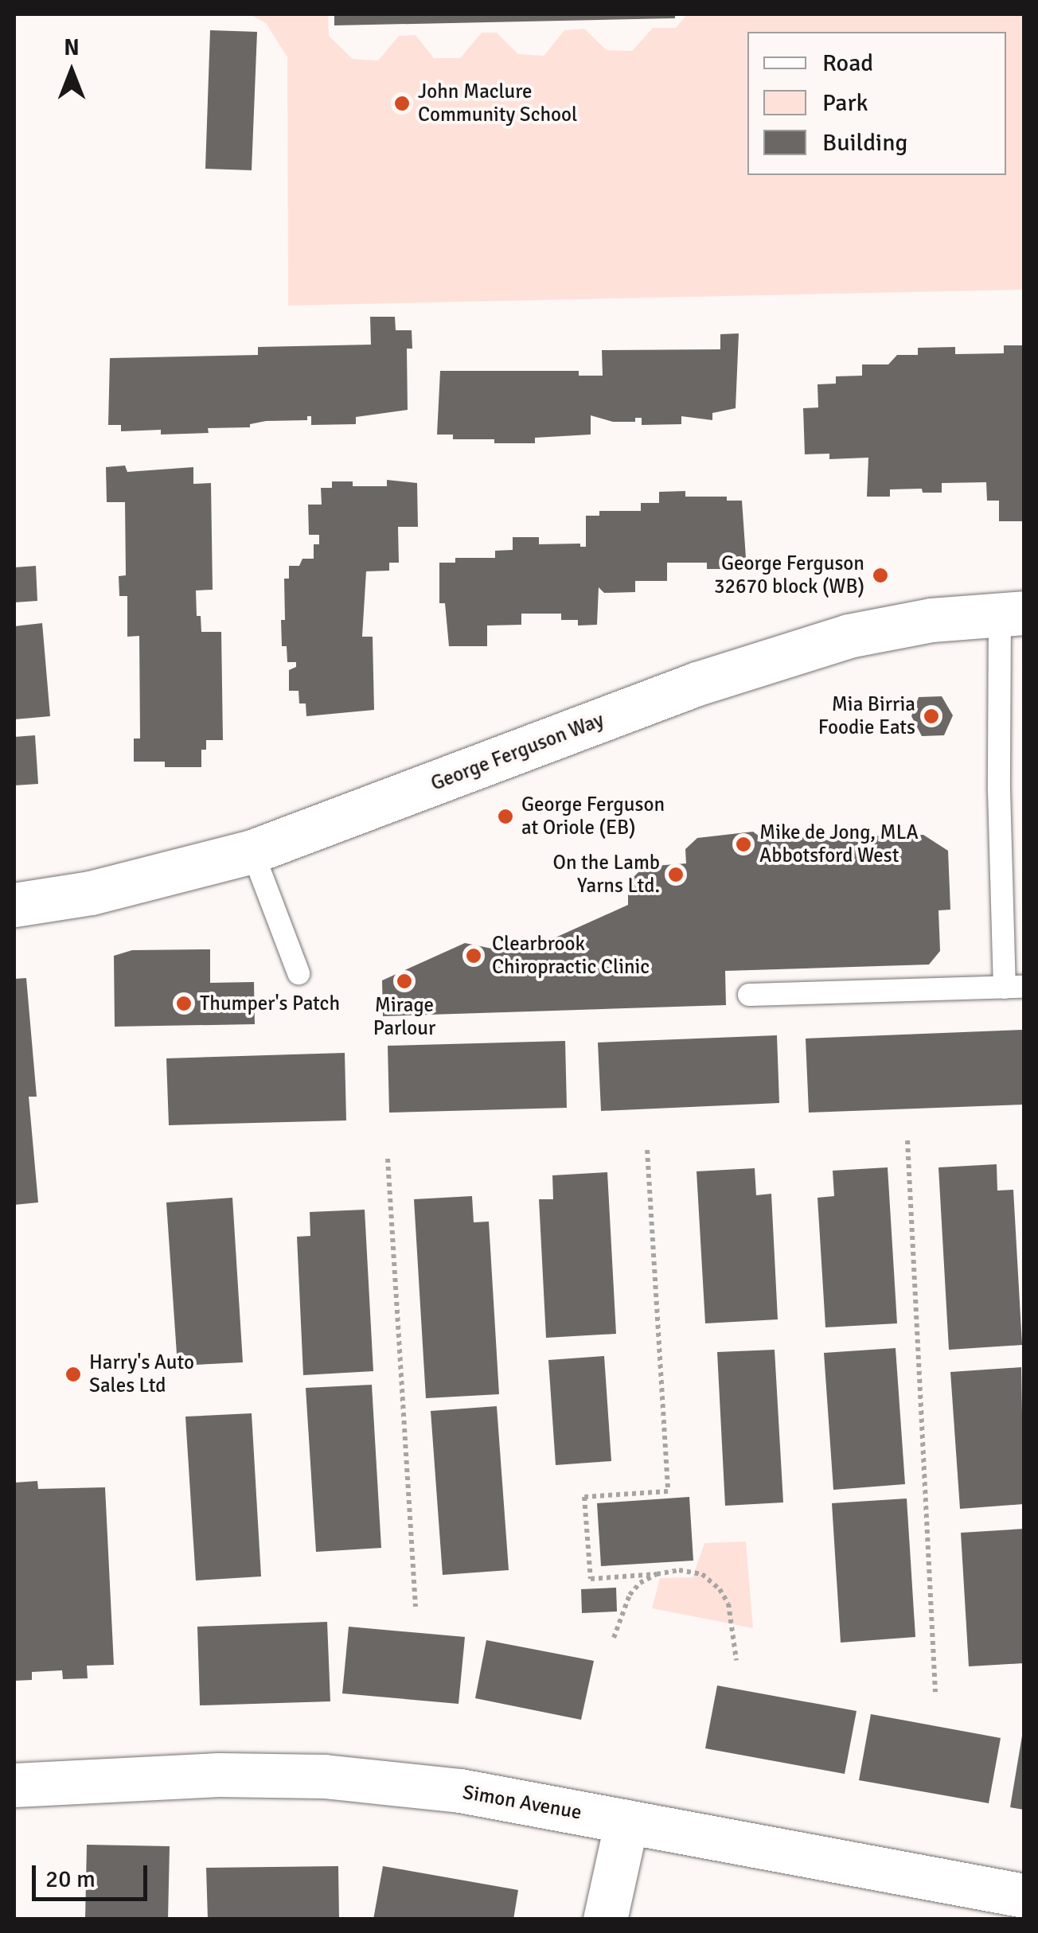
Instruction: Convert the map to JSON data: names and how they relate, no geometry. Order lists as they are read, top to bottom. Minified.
{"streets":{"street":["George Ferguson Way","Simon Avenue"]},"places":["John Maclure Community School","George Ferguson 32670 block (WB)","Mia Birria Foodie Eats","George Ferguson at Oriole (EB)","Mike de Jong, MLA Abbotsford West","On the Lamb Yarns Ltd.","Clearbrook Chiropractic Clinic","Mirage Parlour","Thumper's Patch","Harry's Auto Sales Ltd"],"legend":["Road","Park","Building"],"scale_bar":"20 m","north":"top"}
